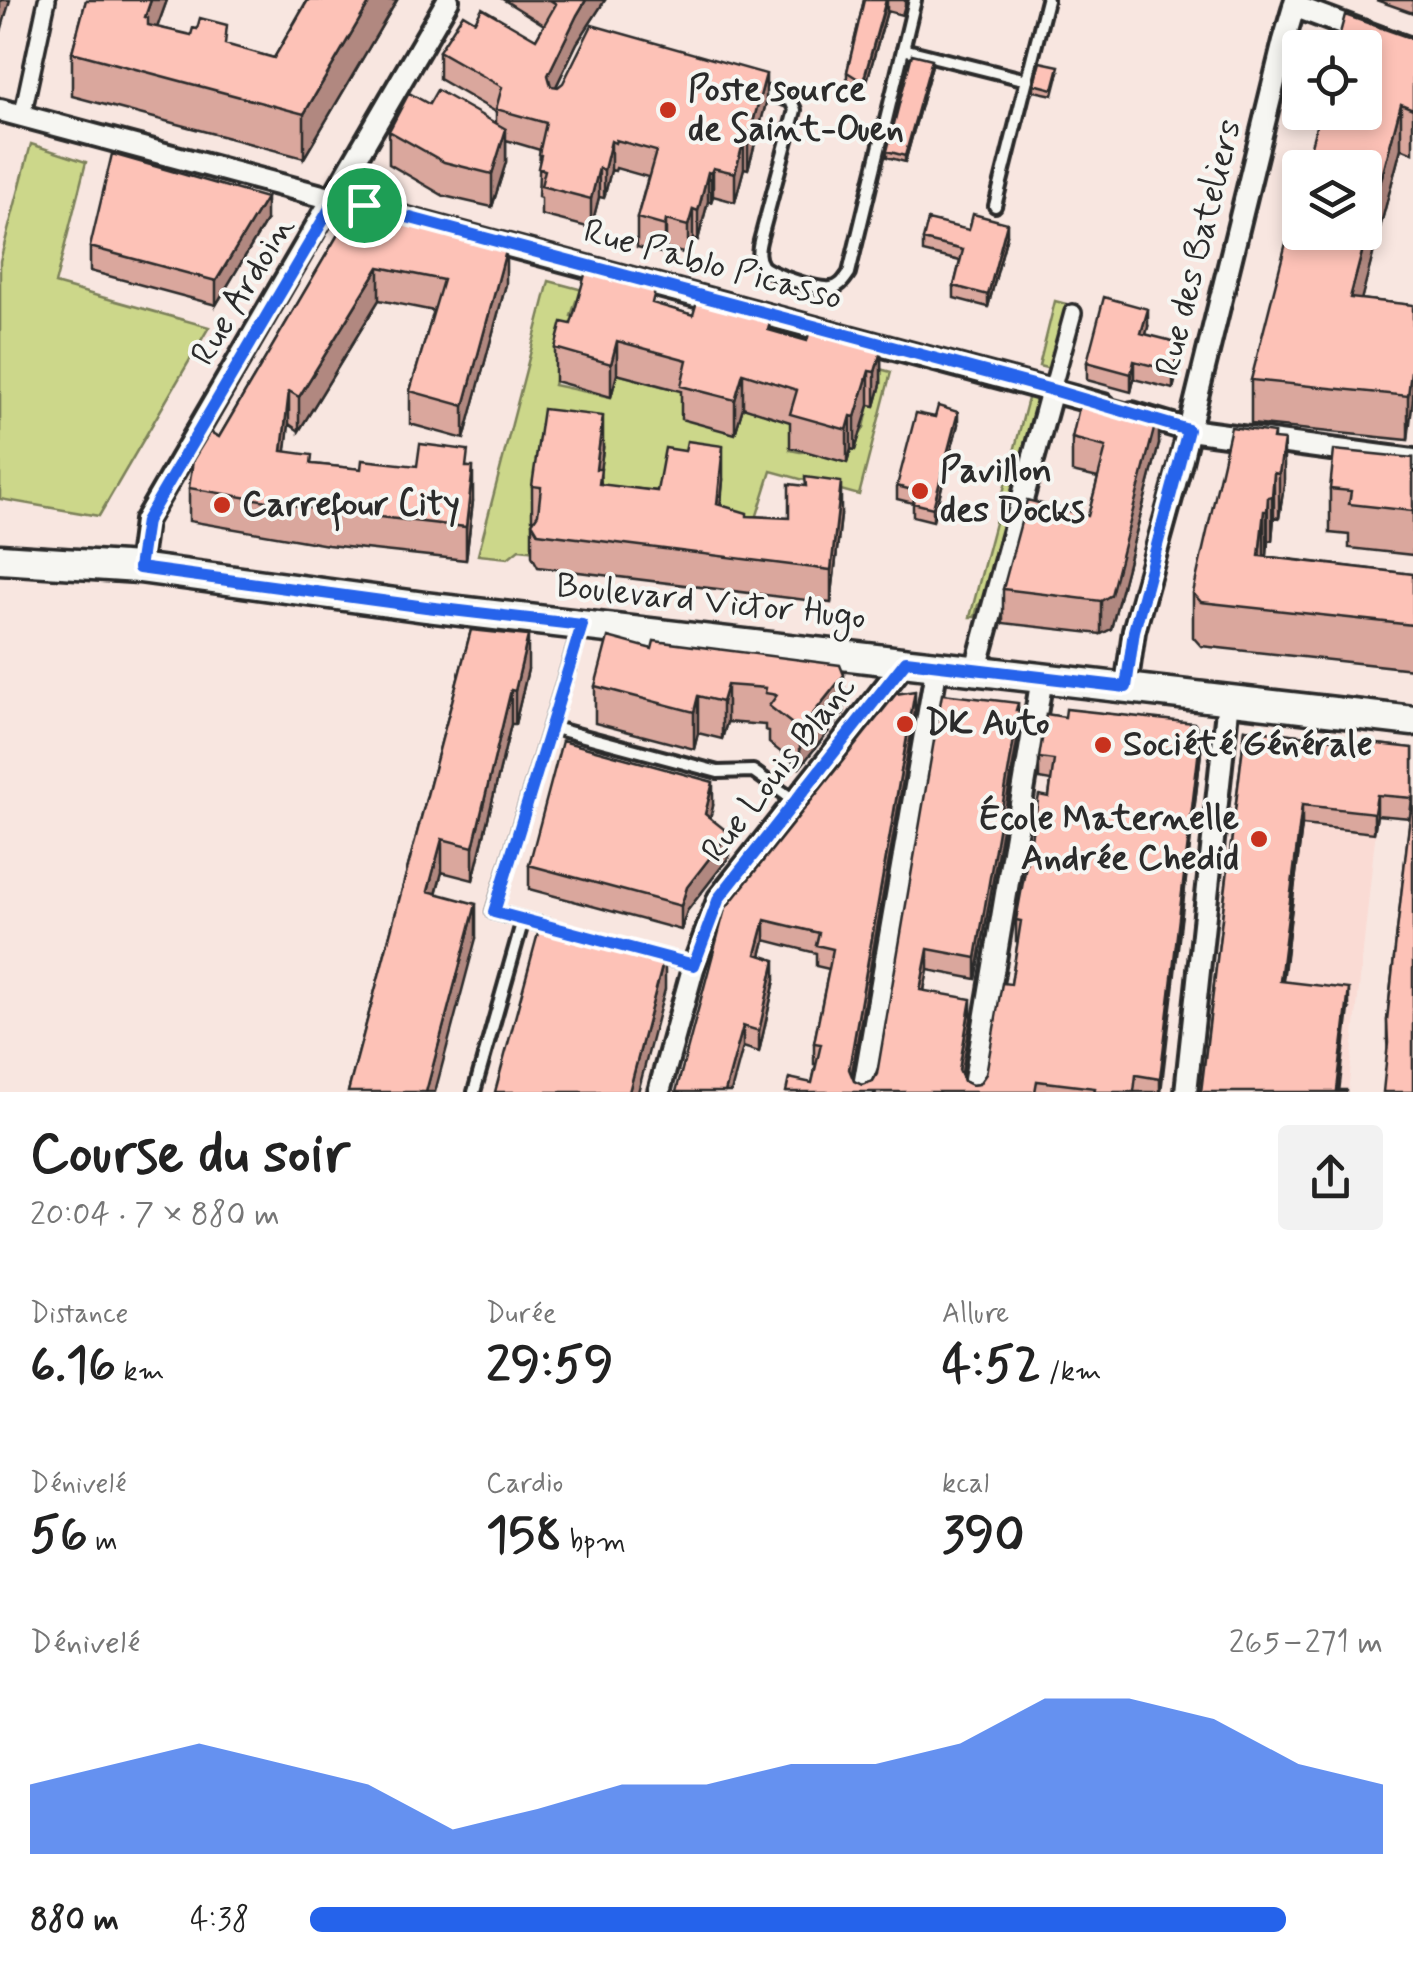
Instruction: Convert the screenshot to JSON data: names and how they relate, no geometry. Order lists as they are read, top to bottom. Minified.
{"streets":{"main road":["Boulevard Victor Hugo"],"street":["Rue des Bateliers","Rue Pablo Picasso","Rue Ardoin","Rue Louis Blanc"]},"crossings":[["Rue des Bateliers","Rue Pablo Picasso"],["Rue des Bateliers","Boulevard Victor Hugo"],["Rue Pablo Picasso","Rue Ardoin"],["Rue Ardoin","Boulevard Victor Hugo"],["Boulevard Victor Hugo","Rue Louis Blanc"]],"places":["Poste source de Saint-Ouen","Pavillon des Docks","Carrefour City","DK Auto","Société Générale","École Maternelle Andrée Chedid"],"page":{"heading":["Course du soir","20:04 · 7 × 880 m"],"stats":[["Distance","6.16 km"],["Durée","29:59"],["Allure","4:52 /km"],["Dénivelé","56 m"],["Cardio","158 bpm"],["kcal","390"]],"chart":["Dénivelé","265–271 m"],"list":[{"name":"880 m","note":"4:38"}]}}
